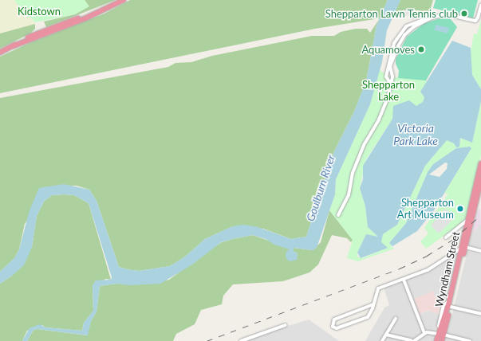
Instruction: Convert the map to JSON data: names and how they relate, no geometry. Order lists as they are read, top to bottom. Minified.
{"streets":{"highway":["Wyndham Street"]},"water":["Victoria Park Lake","Goulburn River"],"parks":["Kidstown","Shepparton Lake"],"places":["Shepparton Lawn Tennis club","Aquamoves","Shepparton Art Museum"]}
